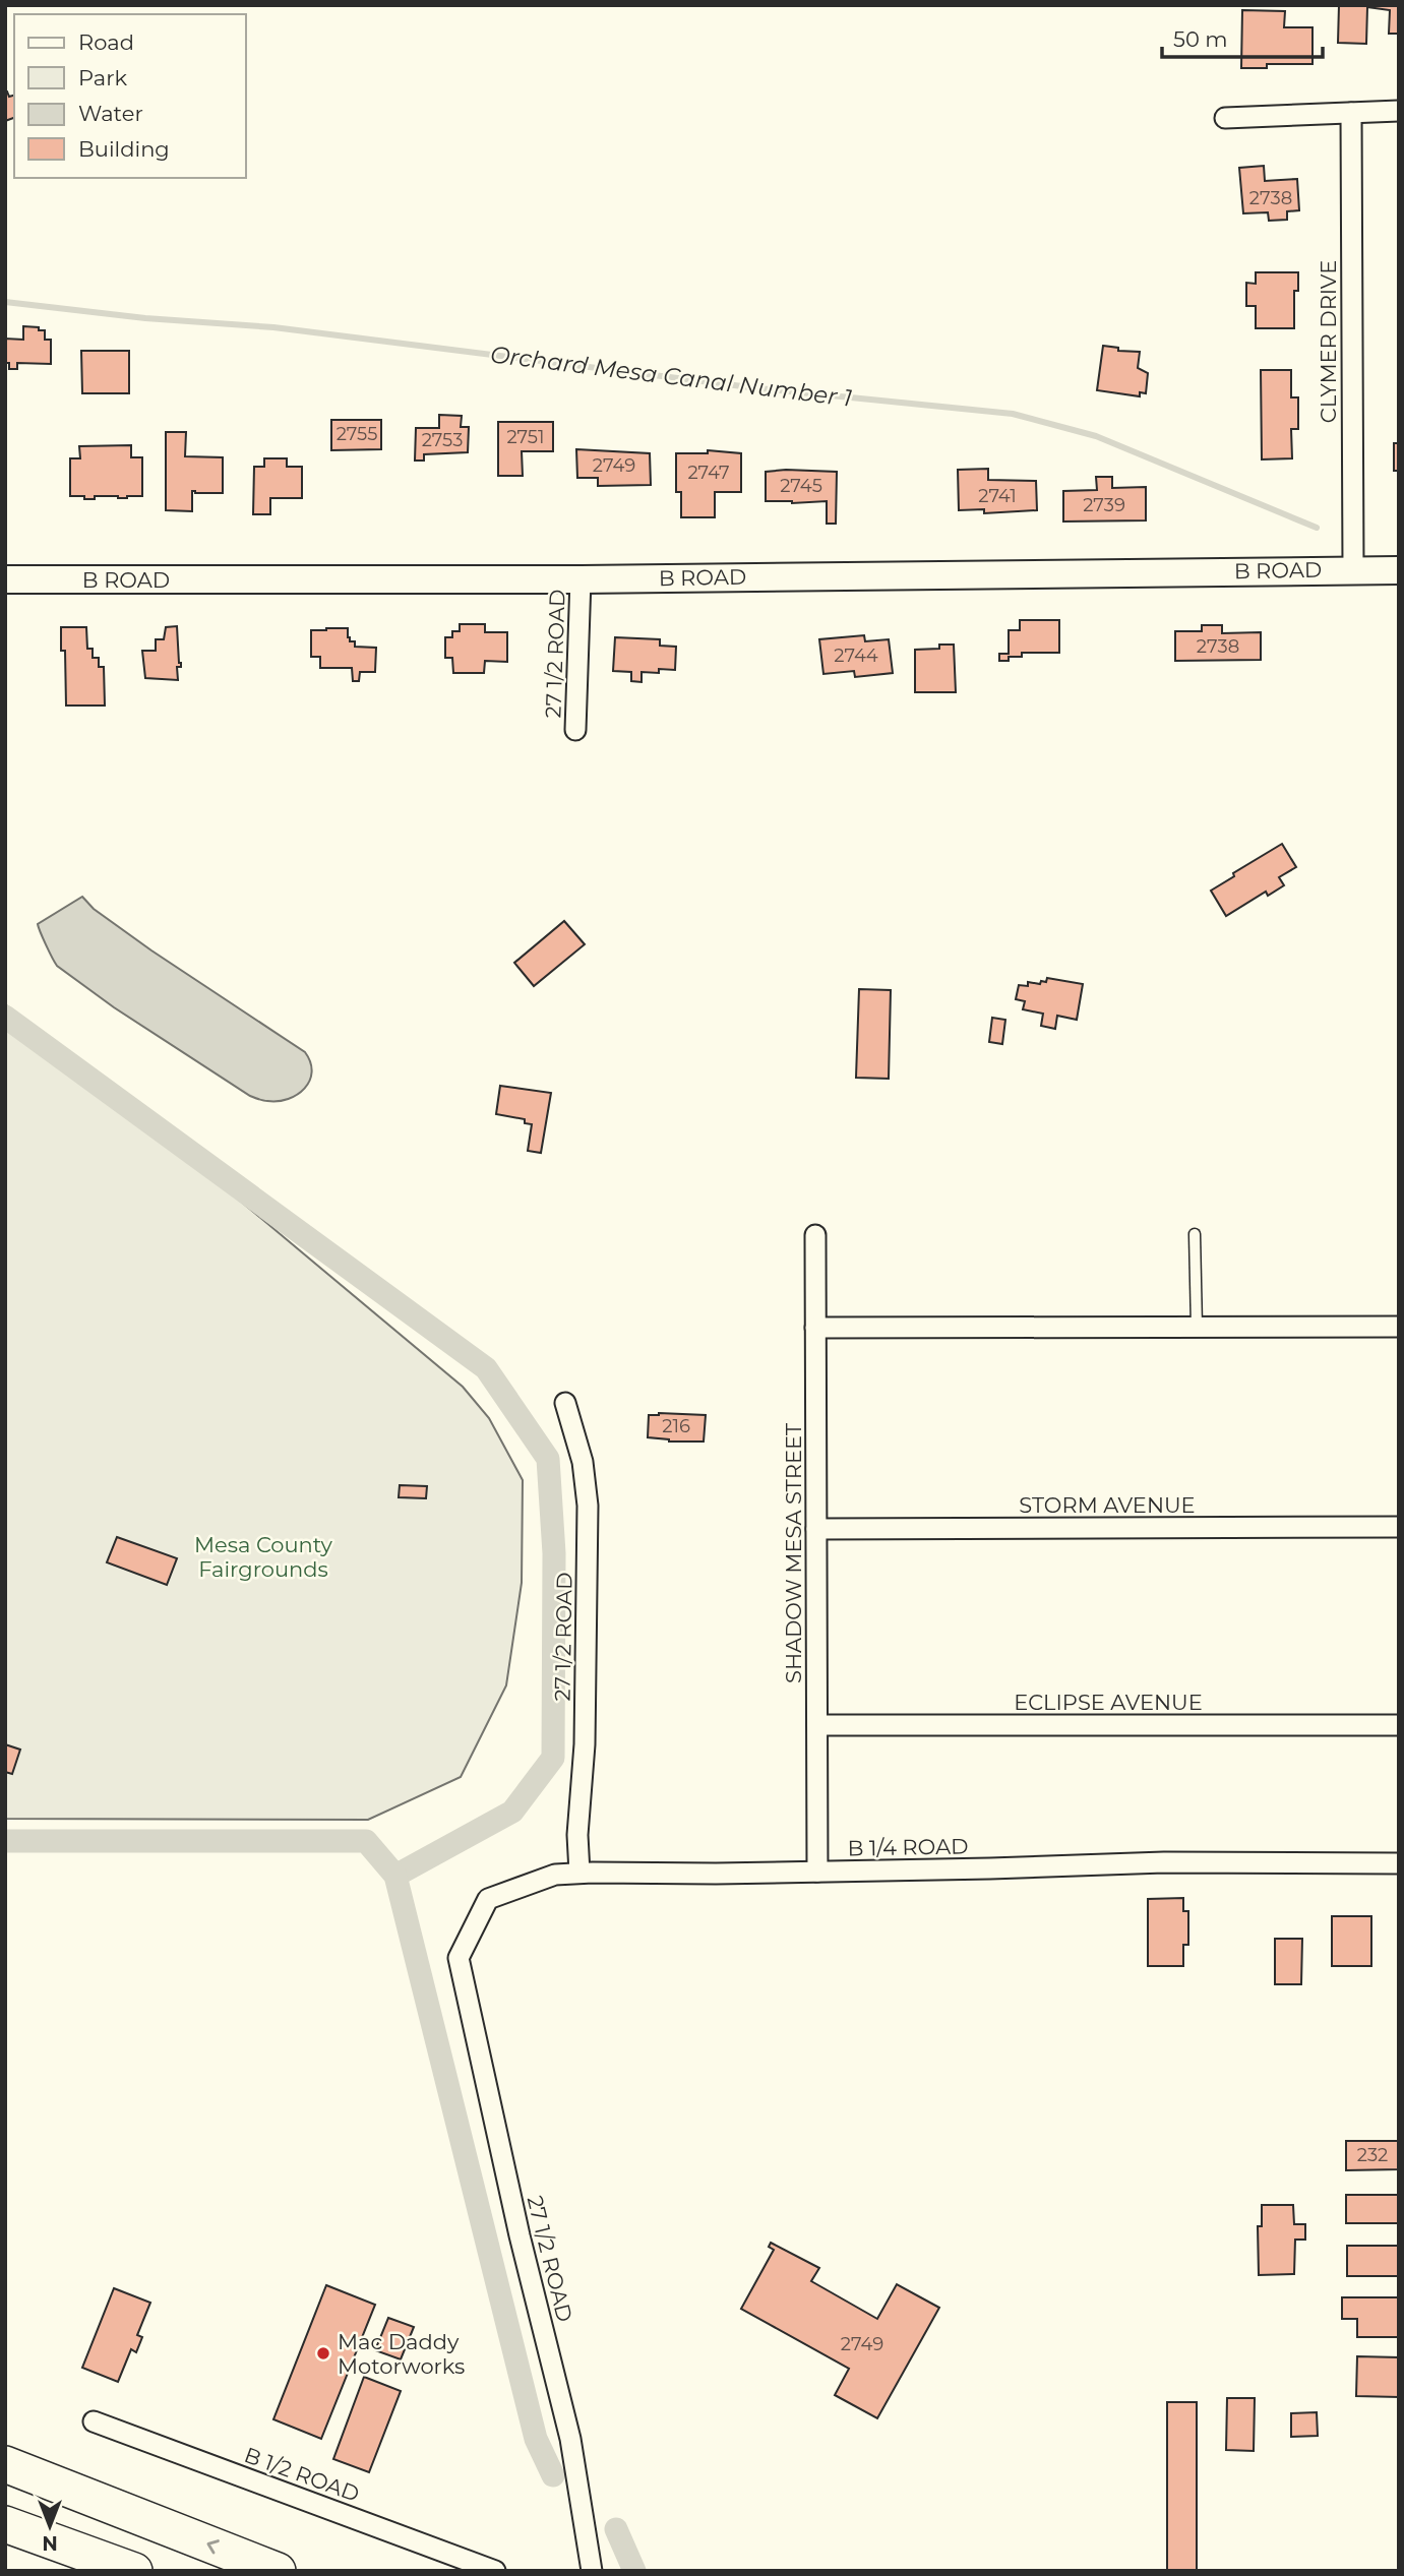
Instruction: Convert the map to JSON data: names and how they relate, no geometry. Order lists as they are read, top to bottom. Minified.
{"streets":{"street":["CLYMER DRIVE","B ROAD","27 1/2 ROAD","STORM AVENUE","SHADOW MESA STREET","ECLIPSE AVENUE","B 1/4 ROAD","B 1/2 ROAD"]},"crossings":[["CLYMER DRIVE","B ROAD"],["B ROAD","27 1/2 ROAD"],["27 1/2 ROAD","B 1/4 ROAD"],["STORM AVENUE","SHADOW MESA STREET"],["SHADOW MESA STREET","ECLIPSE AVENUE"],["SHADOW MESA STREET","B 1/4 ROAD"]],"water":["Orchard Mesa Canal Number 1"],"parks":["Mesa County Fairgrounds"],"places":["Mac Daddy Motorworks"],"house_numbers":["2738","2755","2751","2753","2749","2747","2745","2741","2739","2738","2744","216","232","2749"],"legend":["Road","Park","Water","Building"],"scale_bar":"50 m","north":"bottom"}
